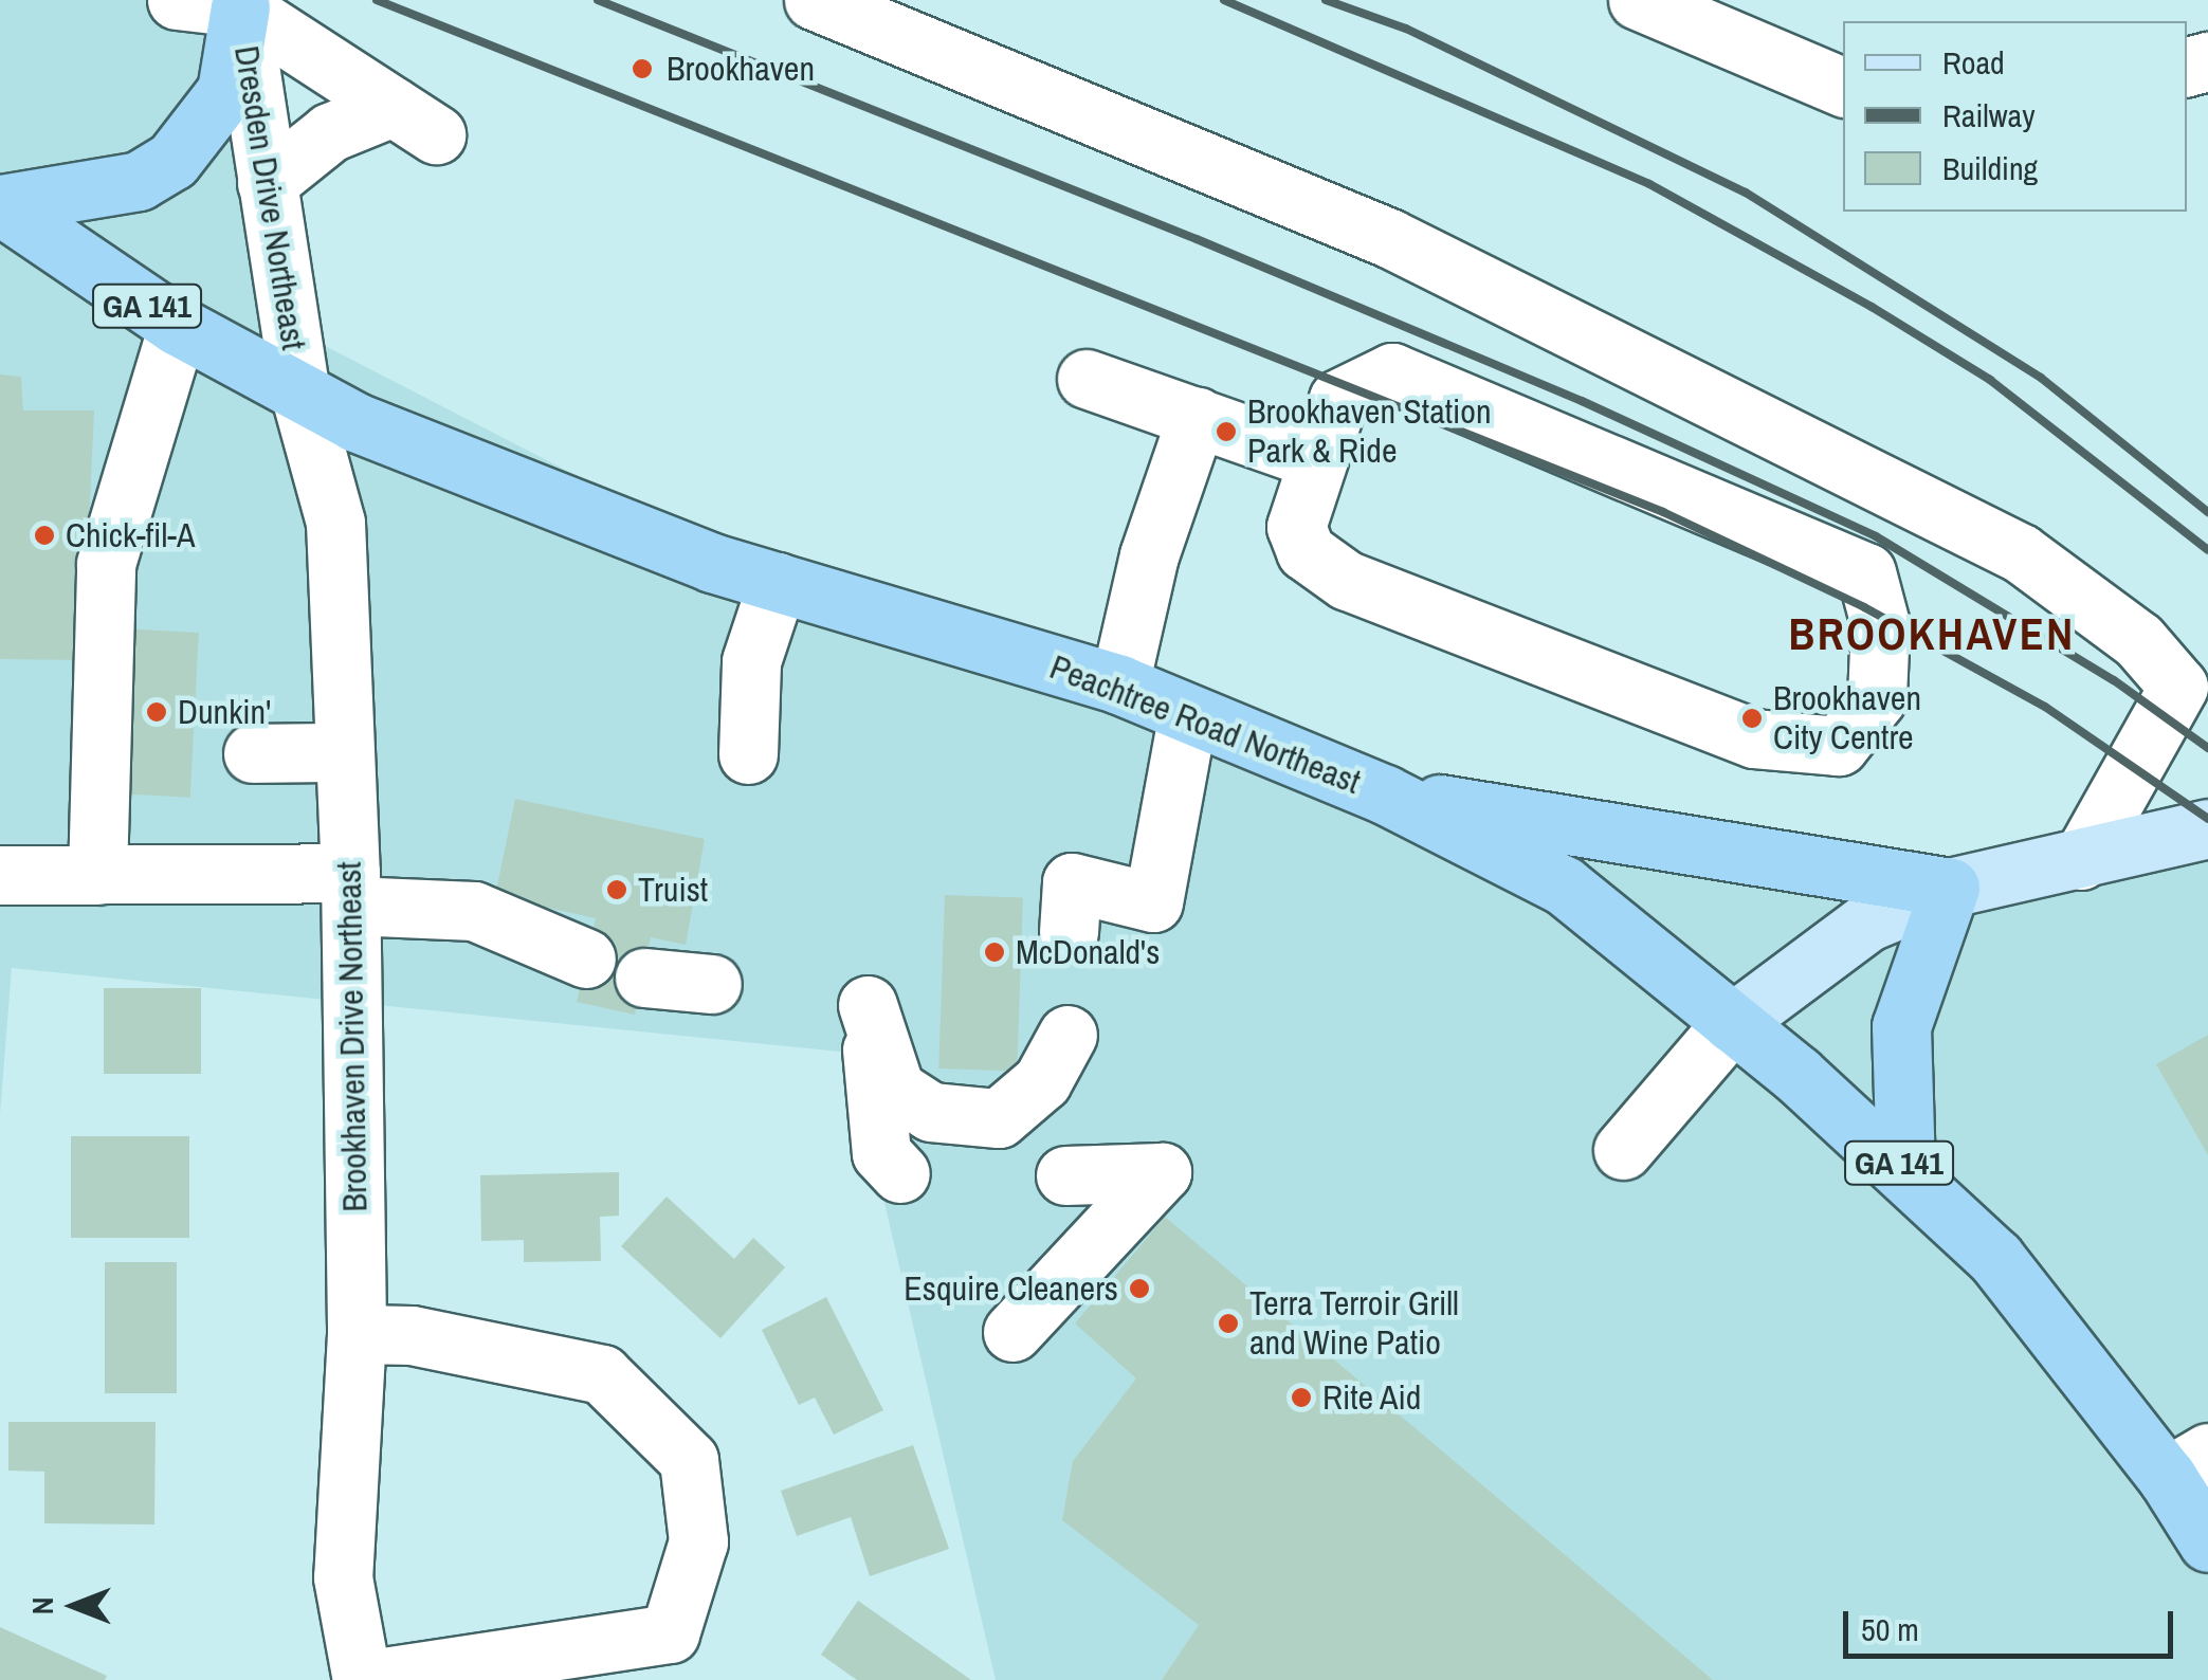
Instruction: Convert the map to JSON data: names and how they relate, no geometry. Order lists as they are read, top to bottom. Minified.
{"streets":{"highway":["GA 141","Peachtree Road Northeast"],"street":["Dresden Drive Northeast","Brookhaven Drive Northeast"]},"crossings":[["Dresden Drive Northeast","Peachtree Road Northeast"],["Dresden Drive Northeast","Brookhaven Drive Northeast"],["Peachtree Road Northeast","Brookhaven Drive Northeast"]],"districts":["BROOKHAVEN"],"places":["Brookhaven","Brookhaven Station Park & Ride","Chick-fil-A","Dunkin'","Brookhaven City Centre","Truist","McDonald's","Esquire Cleaners","Terra Terroir Grill and Wine Patio","Rite Aid"],"legend":["Road","Railway","Building"],"scale_bar":"50 m","north":"left"}
